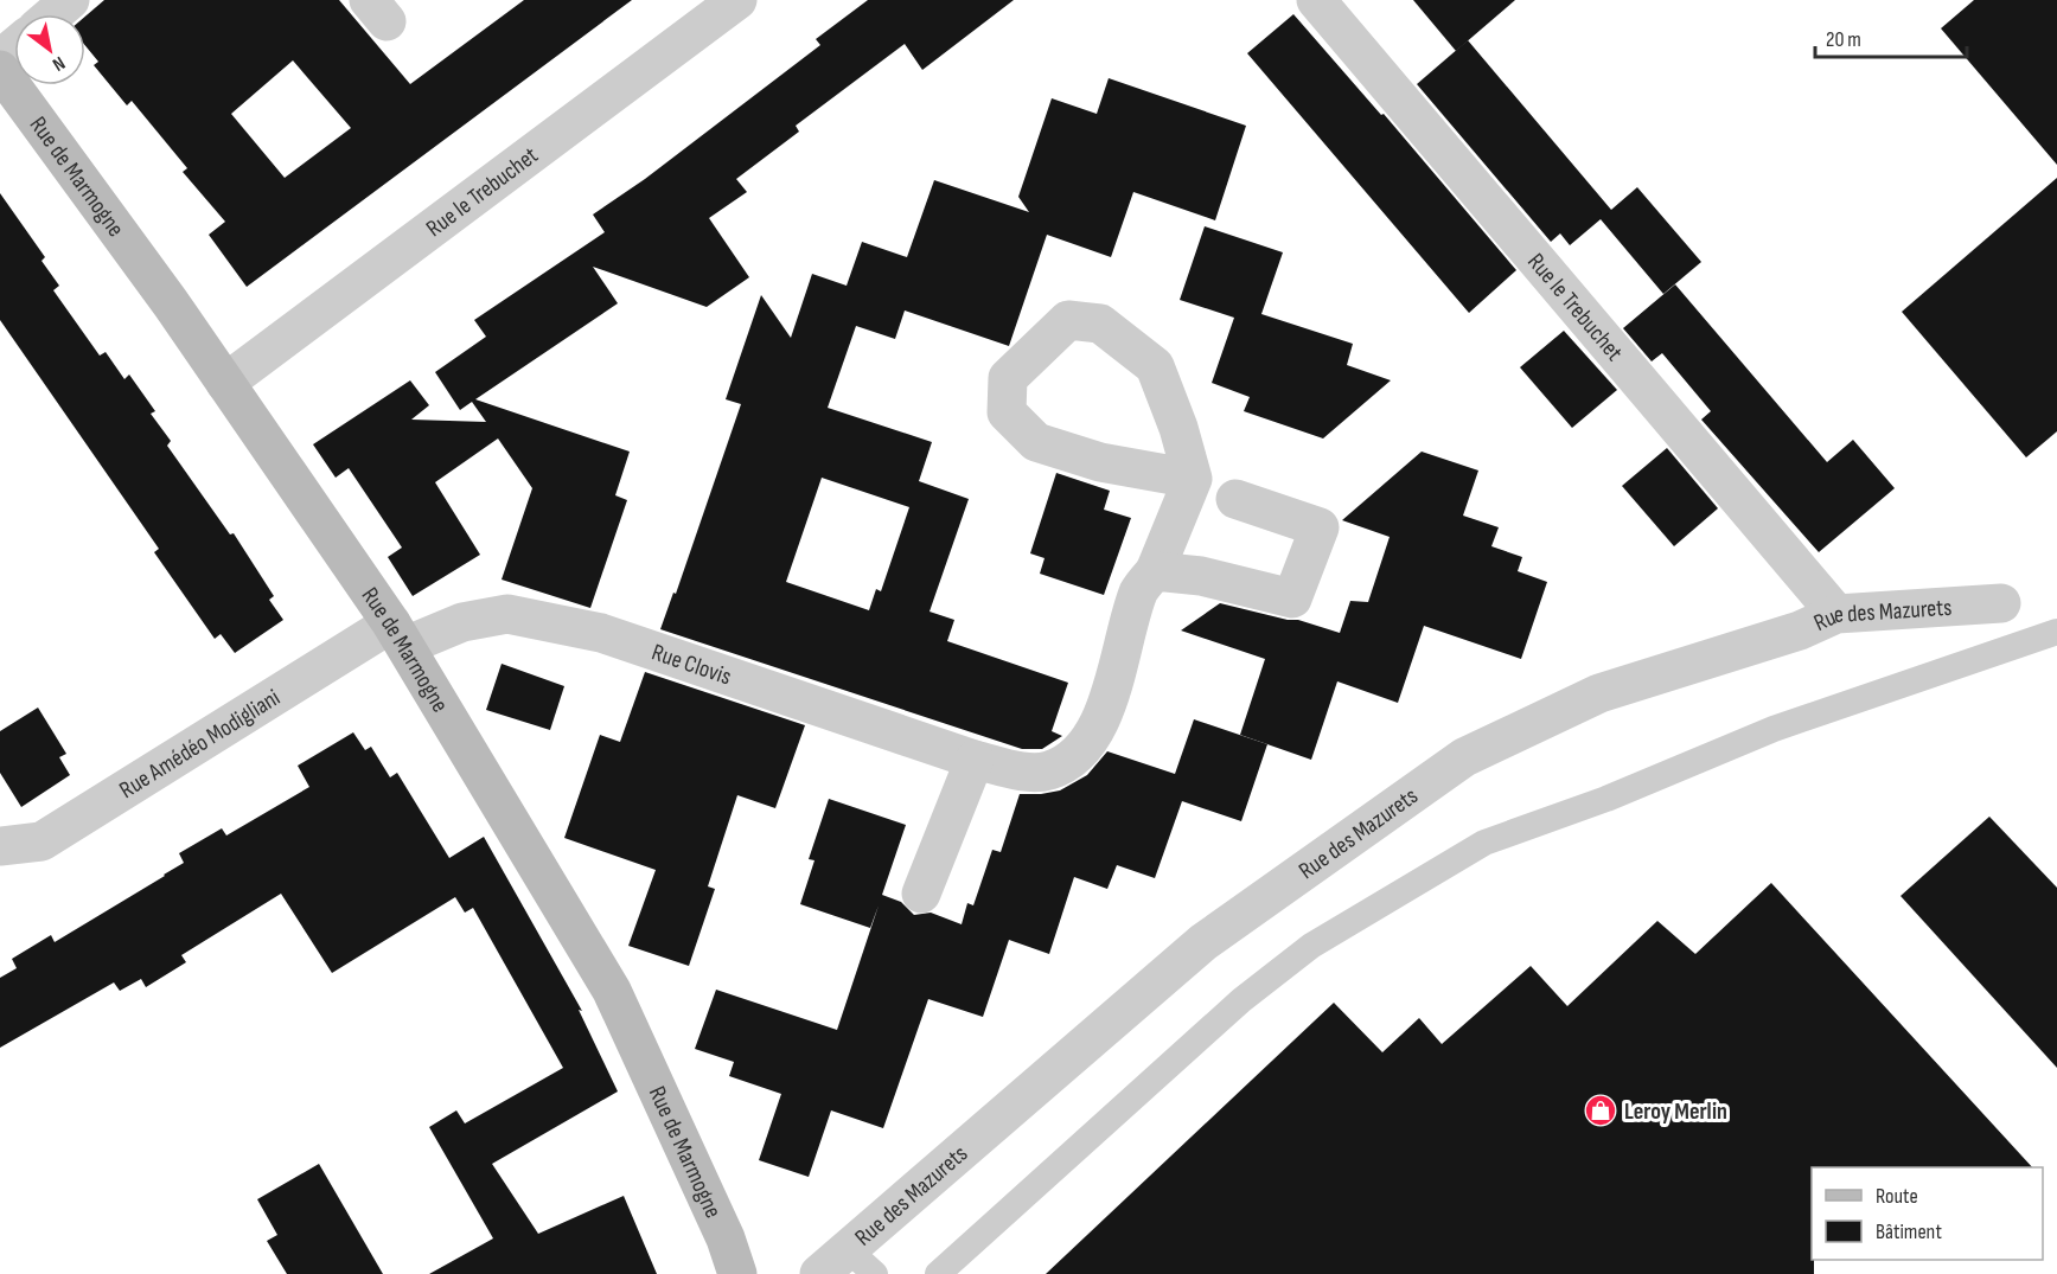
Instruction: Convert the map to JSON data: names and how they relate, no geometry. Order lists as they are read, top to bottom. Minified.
{"streets":{"street":["Rue de Marmogne","Rue le Trebuchet","Rue des Mazurets","Rue Clovis","Rue Amédéo Modigliani"]},"crossings":[["Rue de Marmogne","Rue le Trebuchet"],["Rue de Marmogne","Rue Clovis"],["Rue de Marmogne","Rue Amédéo Modigliani"],["Rue le Trebuchet","Rue des Mazurets"],["Rue Clovis","Rue Amédéo Modigliani"]],"places":{"shop":["Leroy Merlin"]},"legend":["Route","Bâtiment"],"scale_bar":"20 m","north":"bottom right"}
